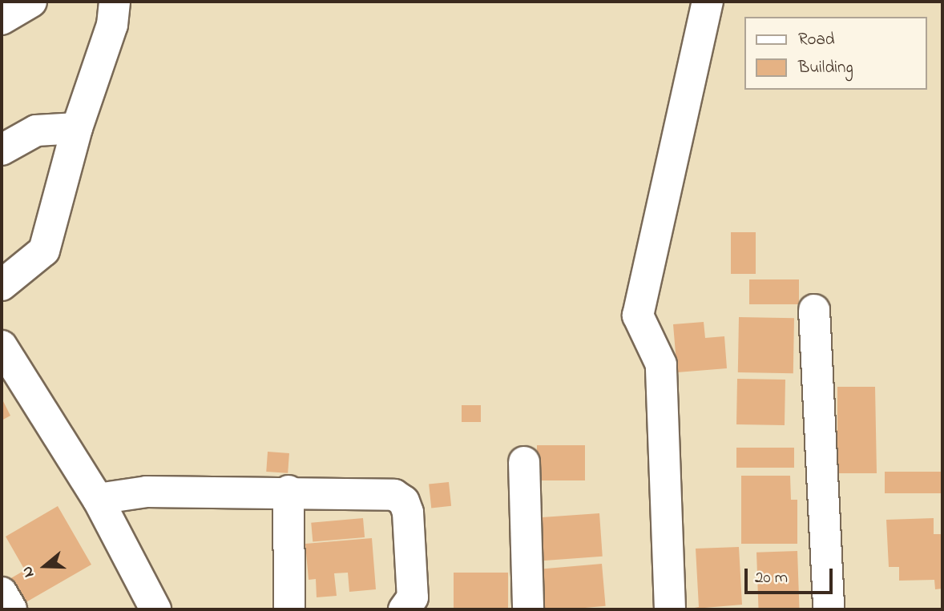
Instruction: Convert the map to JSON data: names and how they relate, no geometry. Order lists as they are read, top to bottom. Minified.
{"legend":["Road","Building"],"scale_bar":"20 m","north":"left"}
